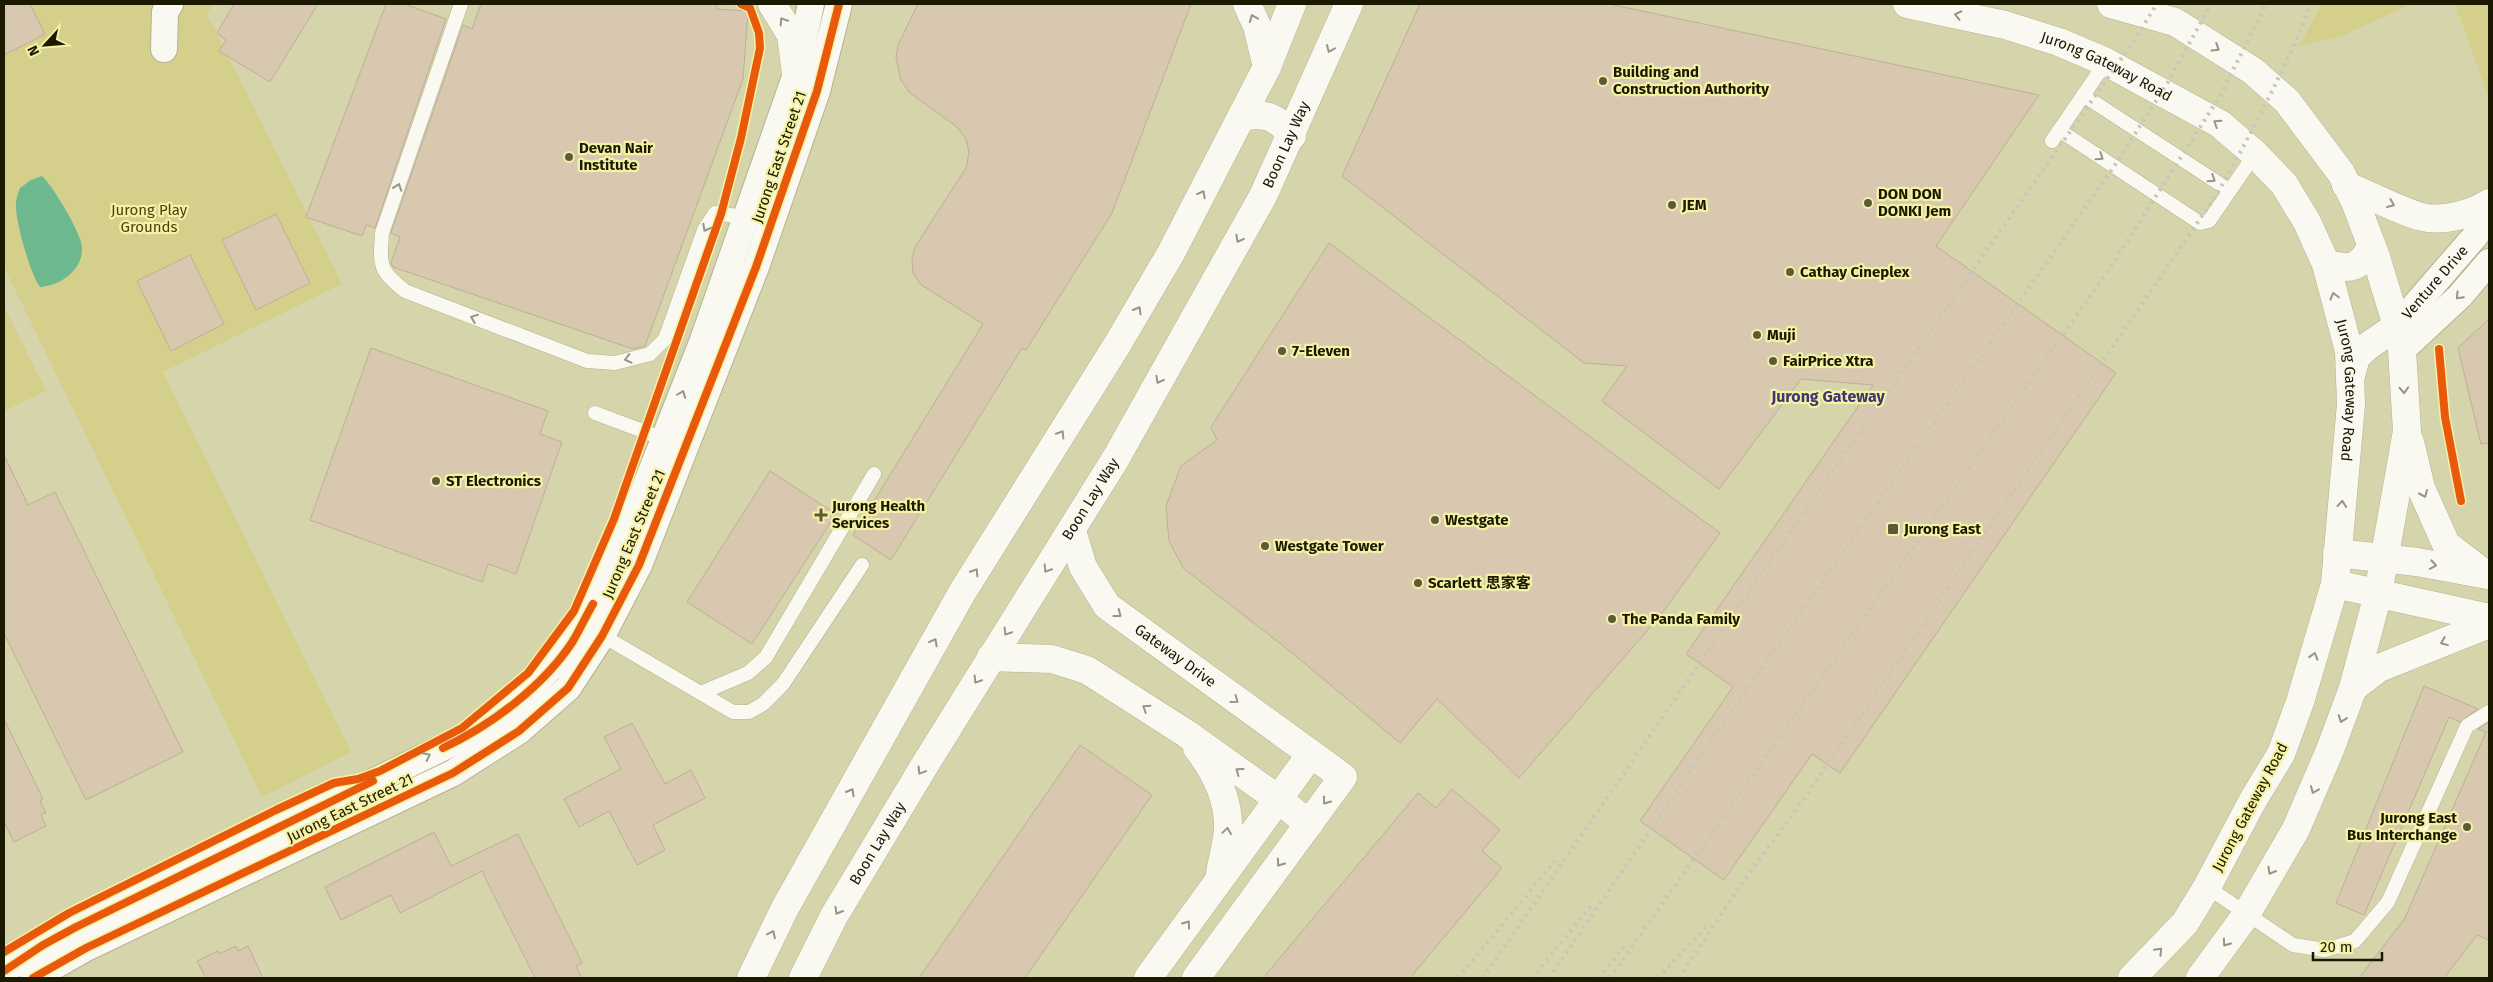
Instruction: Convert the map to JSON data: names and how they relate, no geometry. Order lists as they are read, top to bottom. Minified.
{"streets":{"main road":["Jurong Gateway Road","Boon Lay Way","Gateway Drive"],"street":["Jurong East Street 21","Venture Drive"]},"crossings":[["Boon Lay Way","Gateway Drive"]],"districts":["Jurong Gateway"],"parks":["Jurong Play Grounds"],"places":{"other":["Building and Construction Authority","Devan Nair Institute","DON DON DONKI Jem","JEM","Cathay Cineplex","Muji","7-Eleven","FairPrice Xtra","ST Electronics","Westgate","Westgate Tower","Scarlett 思家客","The Panda Family","Jurong East Bus Interchange"],"health":["Jurong Health Services"],"transit":["Jurong East"]},"scale_bar":"20 m","north":"bottom left"}
